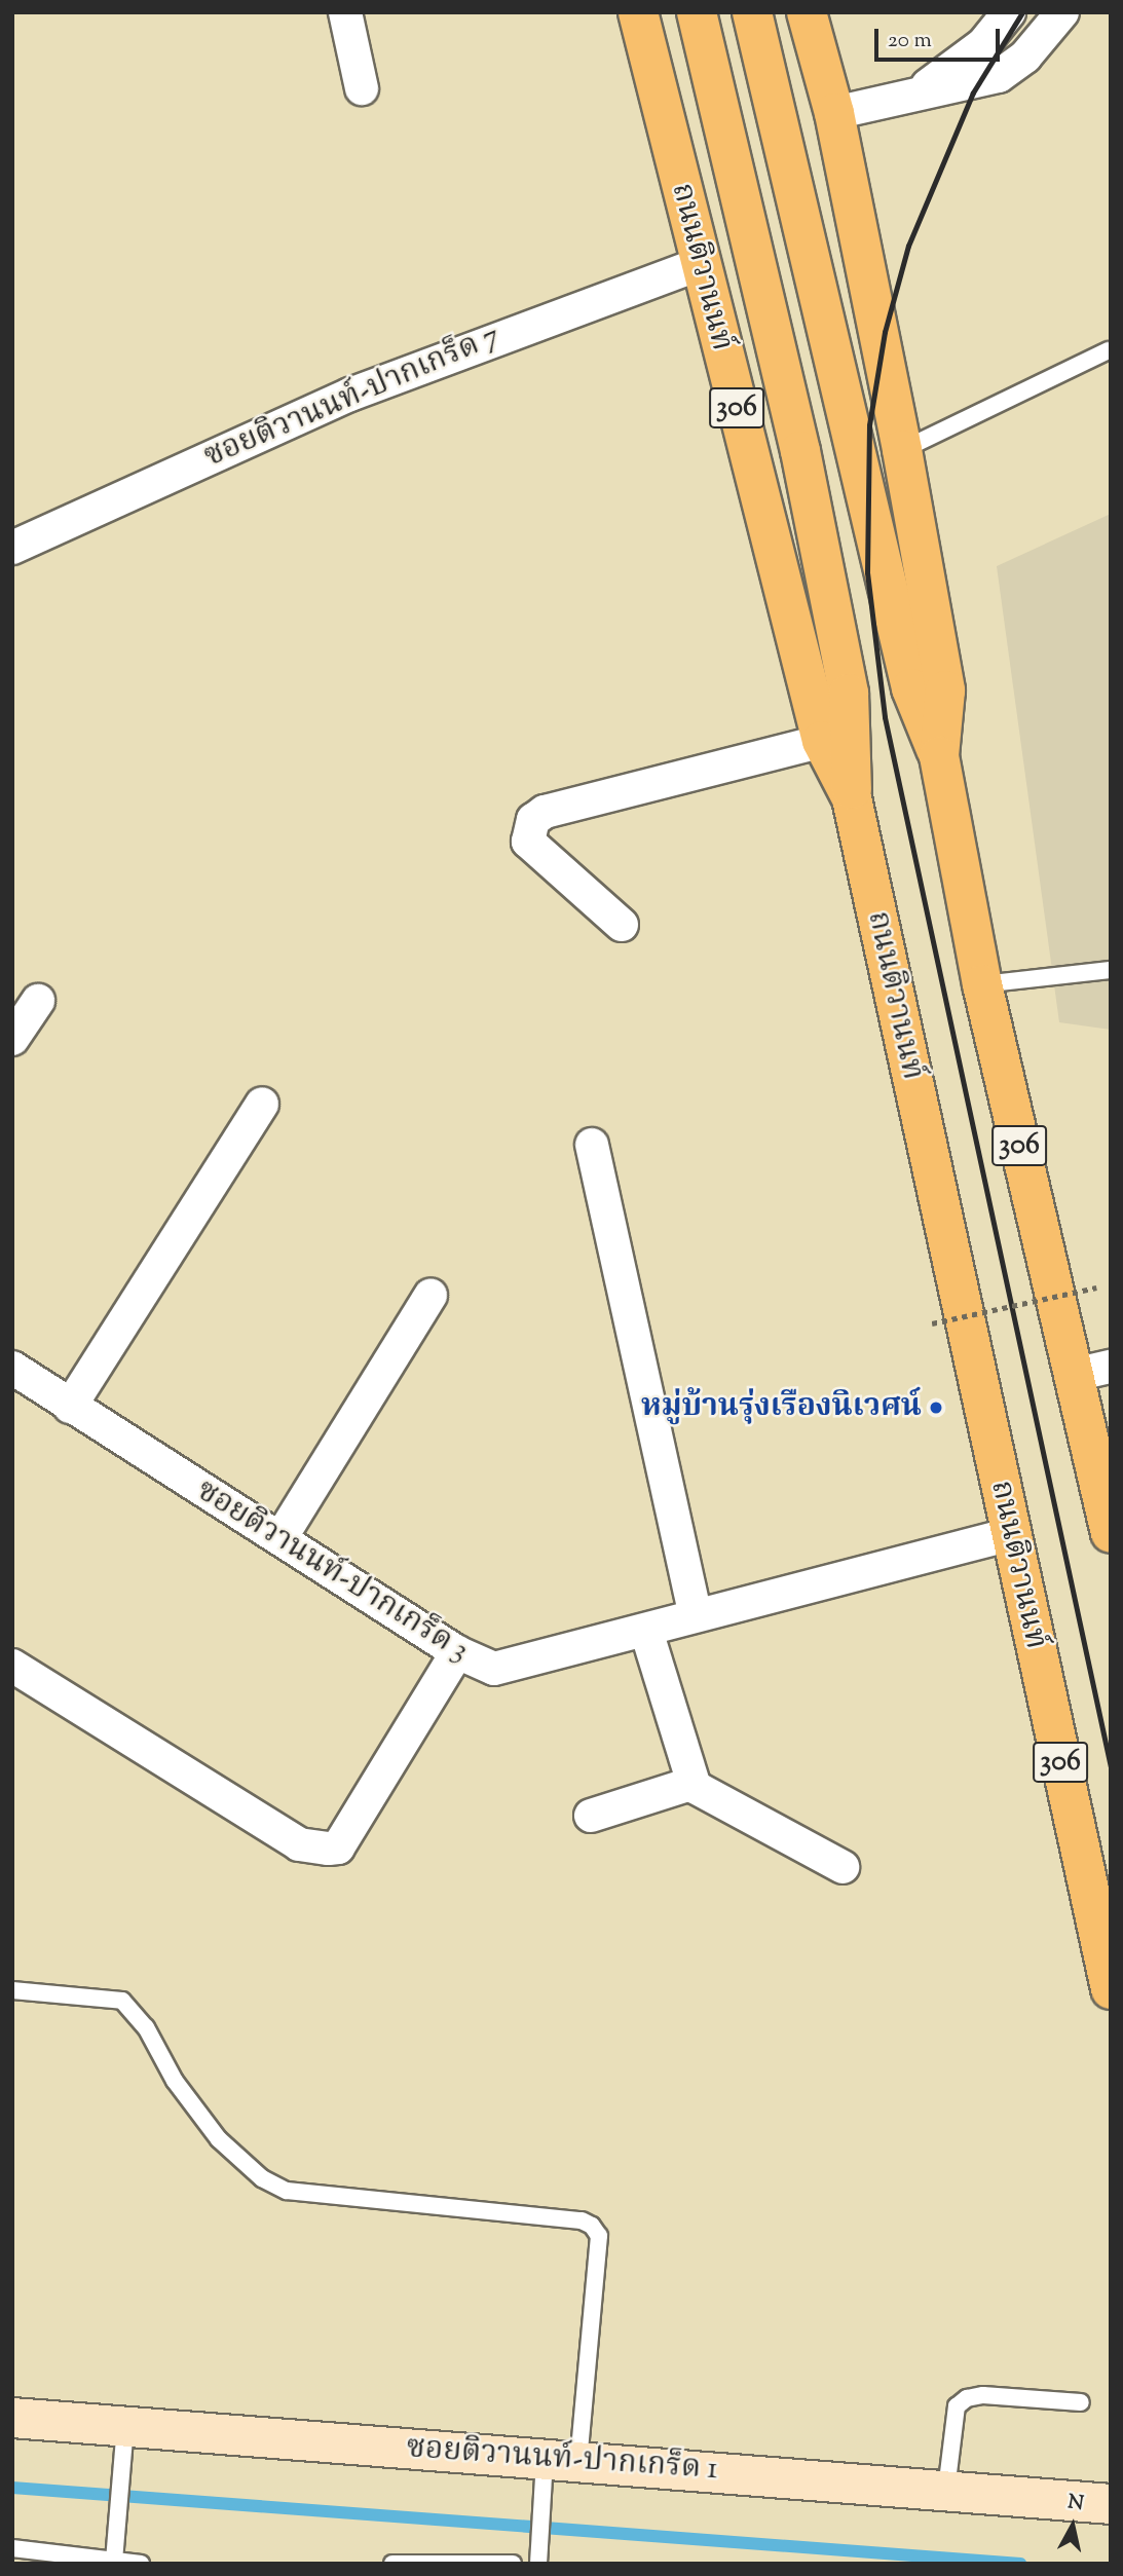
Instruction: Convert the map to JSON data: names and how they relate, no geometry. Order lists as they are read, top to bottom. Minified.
{"streets":{"main road":["ถนนติวานนท์","306"],"street":["ซอยติวานนท์-ปากเกร็ด 7","ซอยติวานนท์-ปากเกร็ด 3","ซอยติวานนท์-ปากเกร็ด 1"]},"crossings":[["ถนนติวานนท์","ซอยติวานนท์-ปากเกร็ด 7"],["ถนนติวานนท์","306"],["ถนนติวานนท์","ซอยติวานนท์-ปากเกร็ด 3"]],"places":["หมู่บ้านรุ่งเรืองนิเวศน์"],"scale_bar":"20 m","north":"top"}
